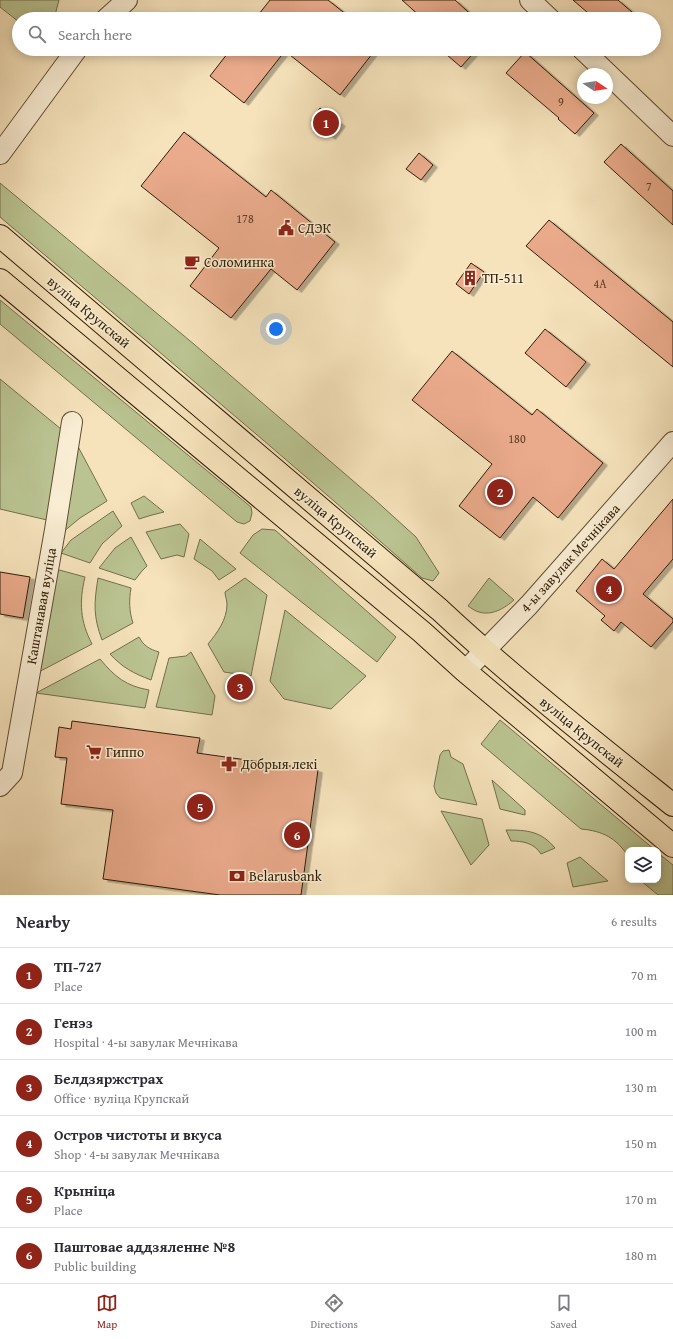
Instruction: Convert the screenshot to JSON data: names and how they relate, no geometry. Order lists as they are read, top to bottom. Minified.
{"streets":{"main road":["вуліца Крупскай"],"street":["4-ы завулак Мечнікава","Каштанавая вуліца"]},"crossings":[["вуліца Крупскай","4-ы завулак Мечнікава"]],"places":{"public building":["СДЭК"],"cafe":["Соломинка"],"building":["ТП-511"],"supermarket":["Гиппо"],"pharmacy":["Добрыя лекі"],"bank":["Belarusbank"]},"house_numbers":["9","7","178","4А","180"],"north":"right","page":{"search":"Search here","pins":["1","2","4","3","5","6"],"heading":["Nearby","6 results"],"list":[{"mark":"1","name":"ТП-727","note":"Place","value":"70 m"},{"mark":"2","name":"Генэз","note":"Hospital · 4-ы завулак Мечнікава","value":"100 m"},{"mark":"3","name":"Белдзяржстрах","note":"Office · вуліца Крупскай","value":"130 m"},{"mark":"4","name":"Остров чистоты и вкуса","note":"Shop · 4-ы завулак Мечнікава","value":"150 m"},{"mark":"5","name":"Крыніца","note":"Place","value":"170 m"},{"mark":"6","name":"Паштовае аддзяленне №8","note":"Public building","value":"180 m"}],"nav":["Map","Directions","Saved"]}}
